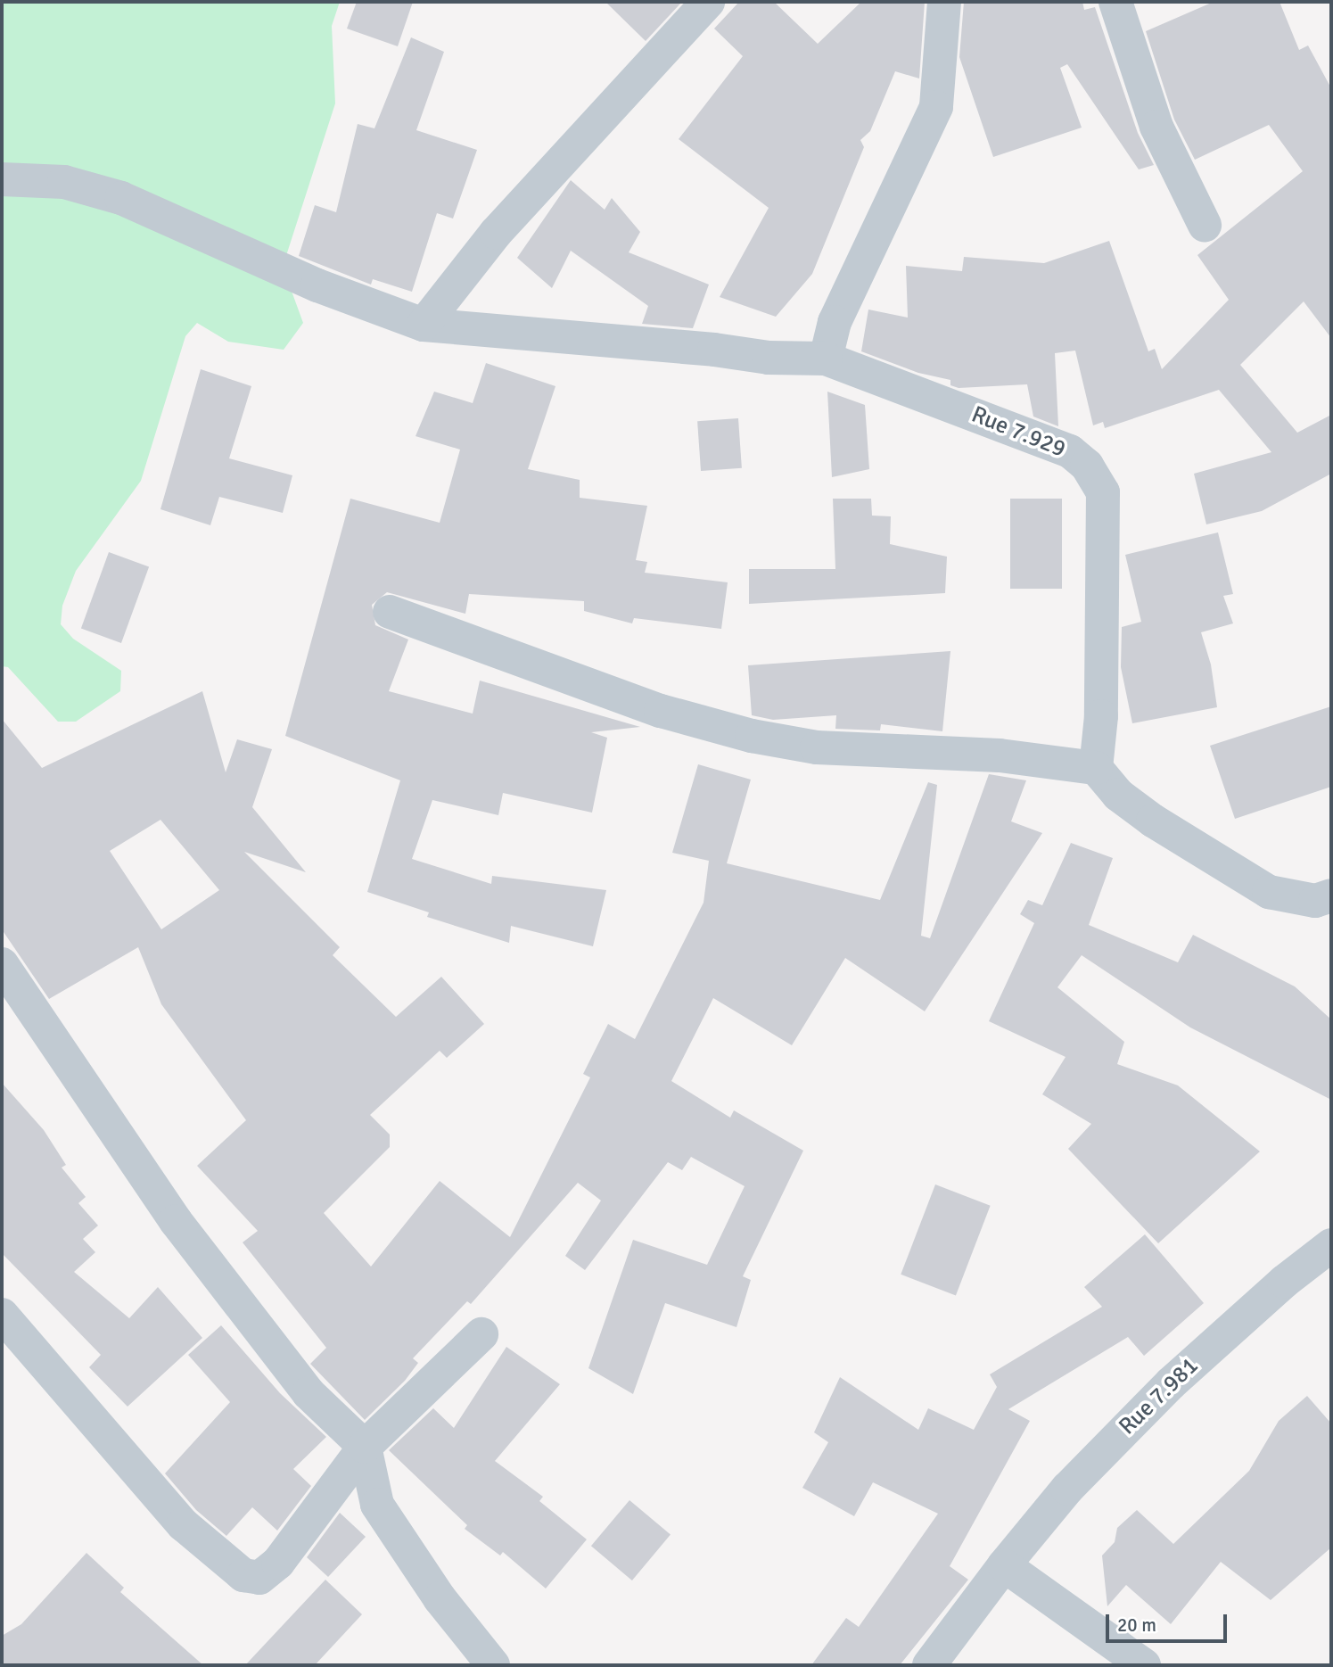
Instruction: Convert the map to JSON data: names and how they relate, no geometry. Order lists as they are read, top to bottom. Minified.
{"streets":{"street":["Rue 7.929","Rue 7.981"]},"scale_bar":"20 m"}
